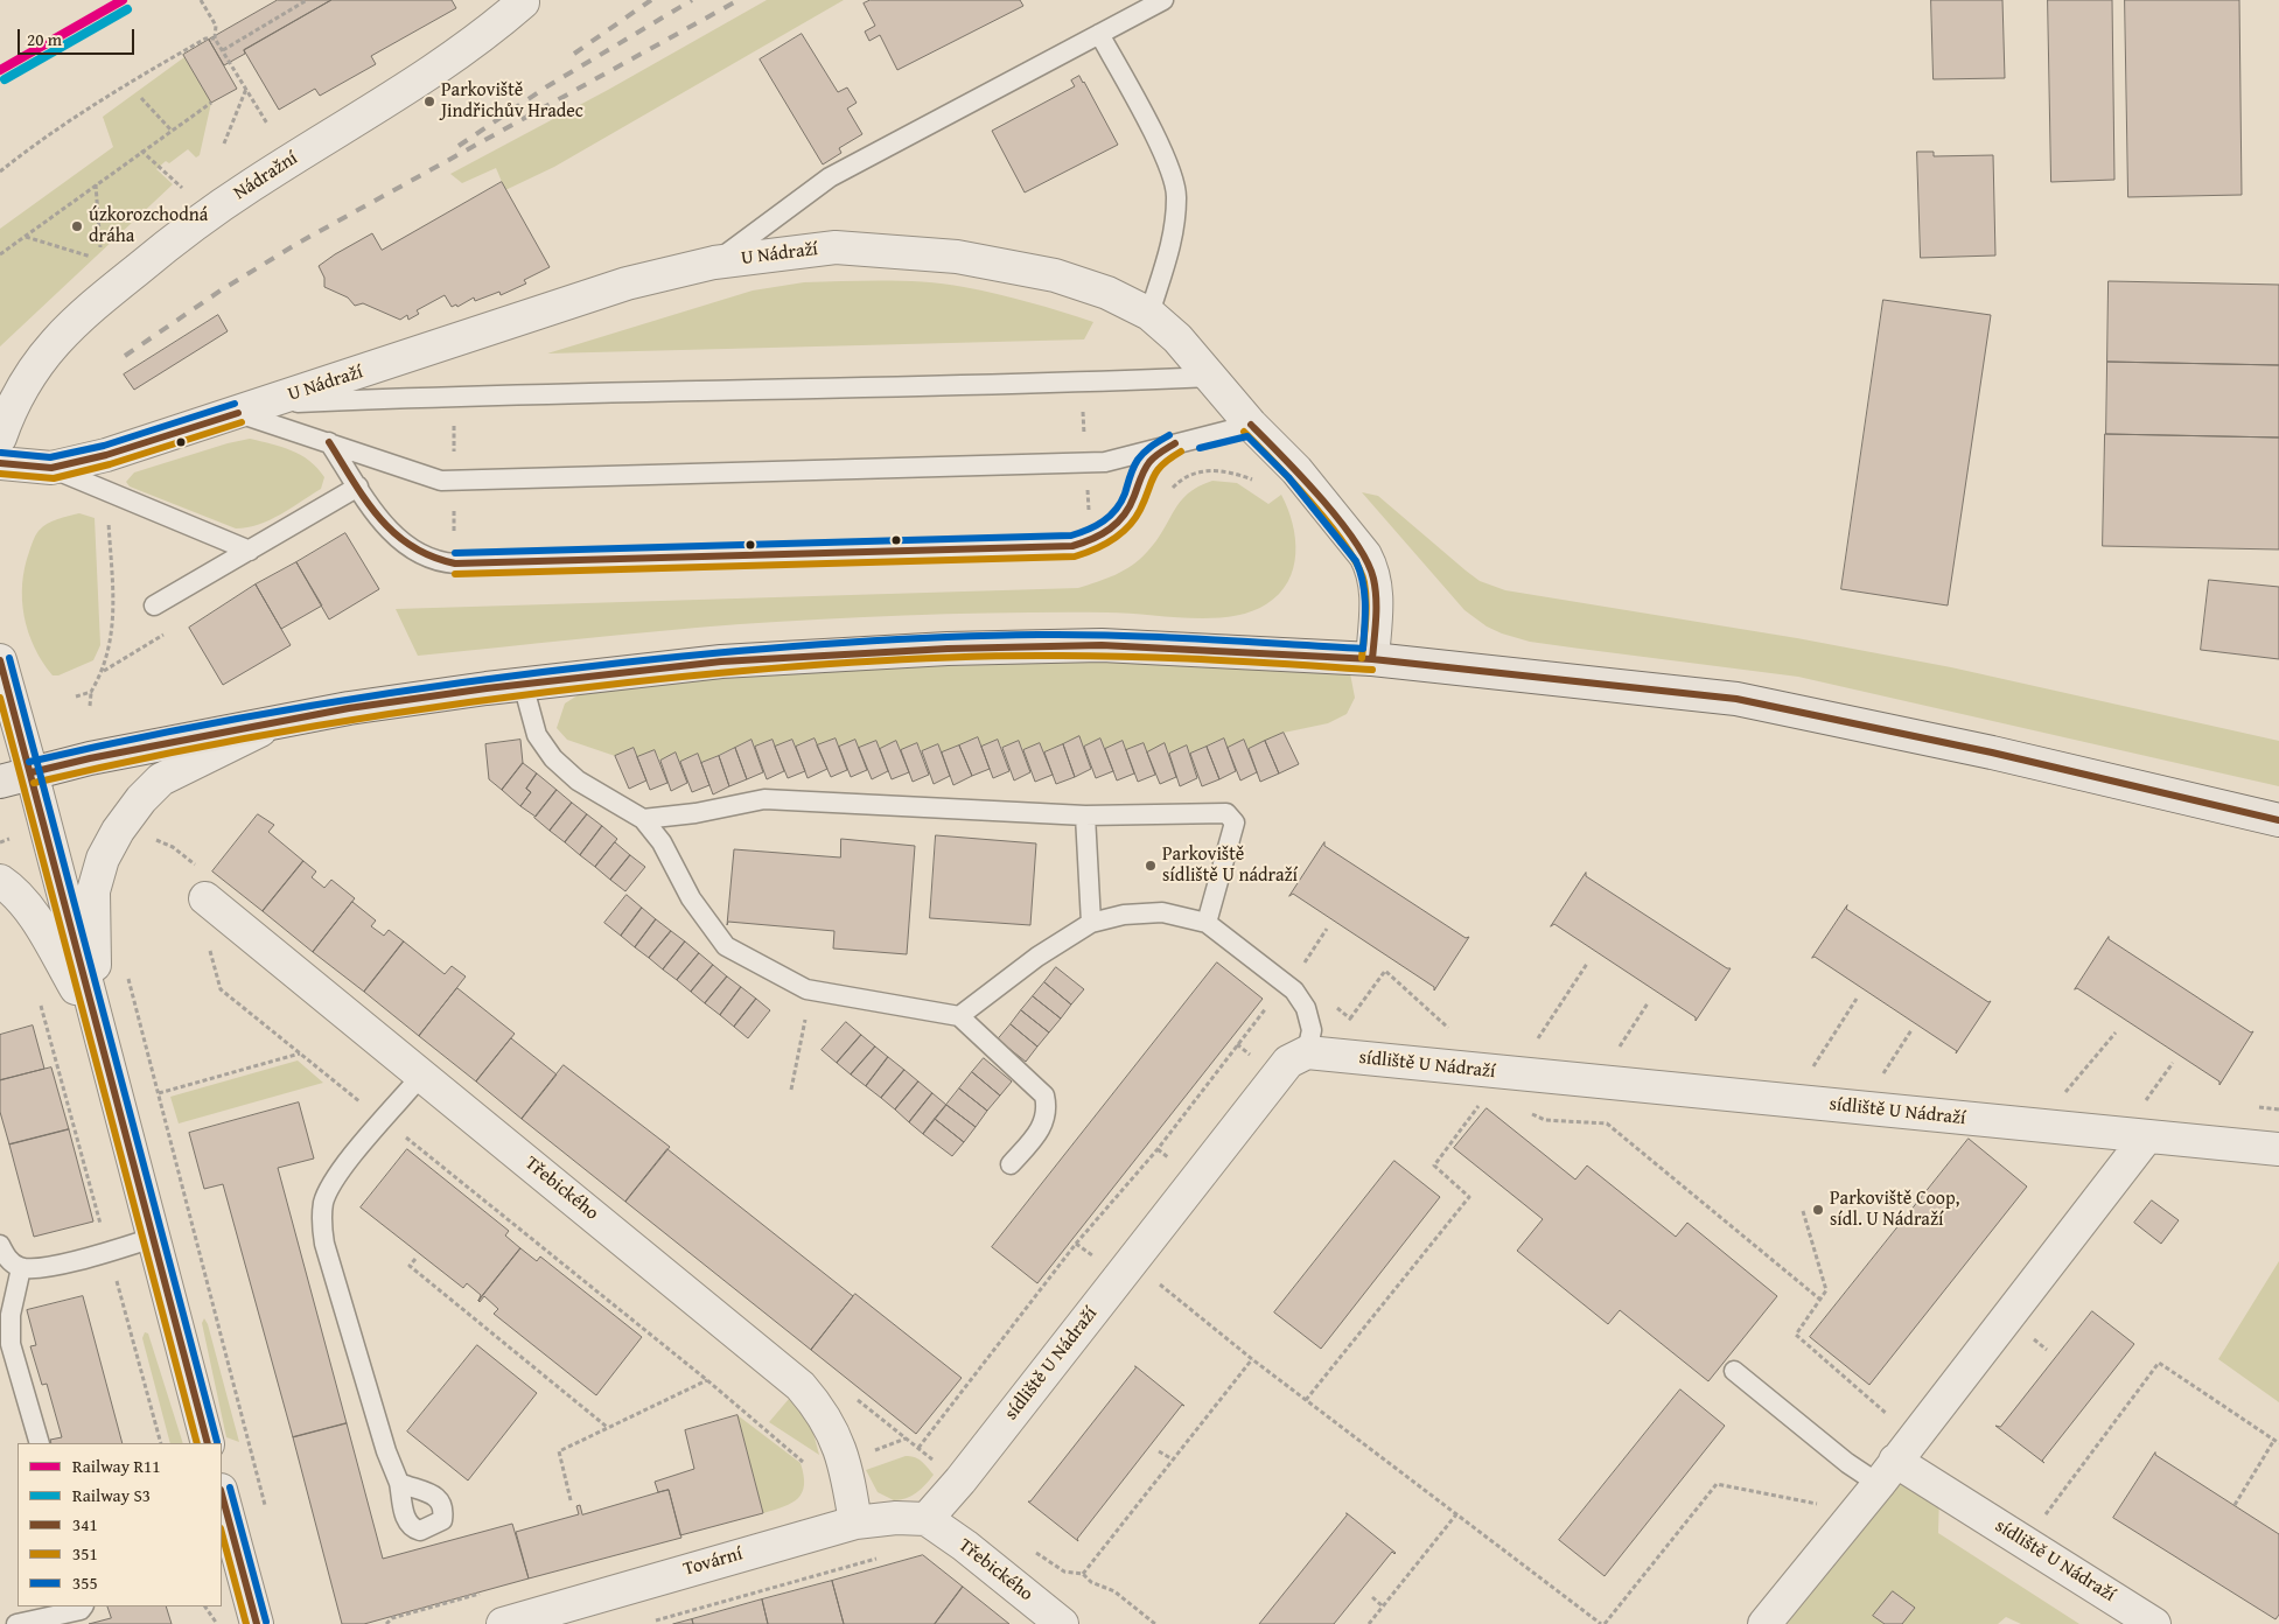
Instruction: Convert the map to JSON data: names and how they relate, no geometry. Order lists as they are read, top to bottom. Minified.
{"streets":{"street":["Nádražní","U Nádraží","sídliště U Nádraží","Třebického","Tovární"]},"crossings":[["sídliště U Nádraží","Třebického"],["sídliště U Nádraží","Tovární"],["Třebického","Tovární"]],"places":["Parkoviště Jindřichův Hradec","úzkorozchodná dráha","Parkoviště sídliště U nádraží","Parkoviště Coop, sídl. U Nádraží"],"lines":["rail line R11","rail line S3","transit line 355","transit line 341","transit line 351"],"legend":["Railway R11","Railway S3","341","351","355"],"scale_bar":"20 m"}
